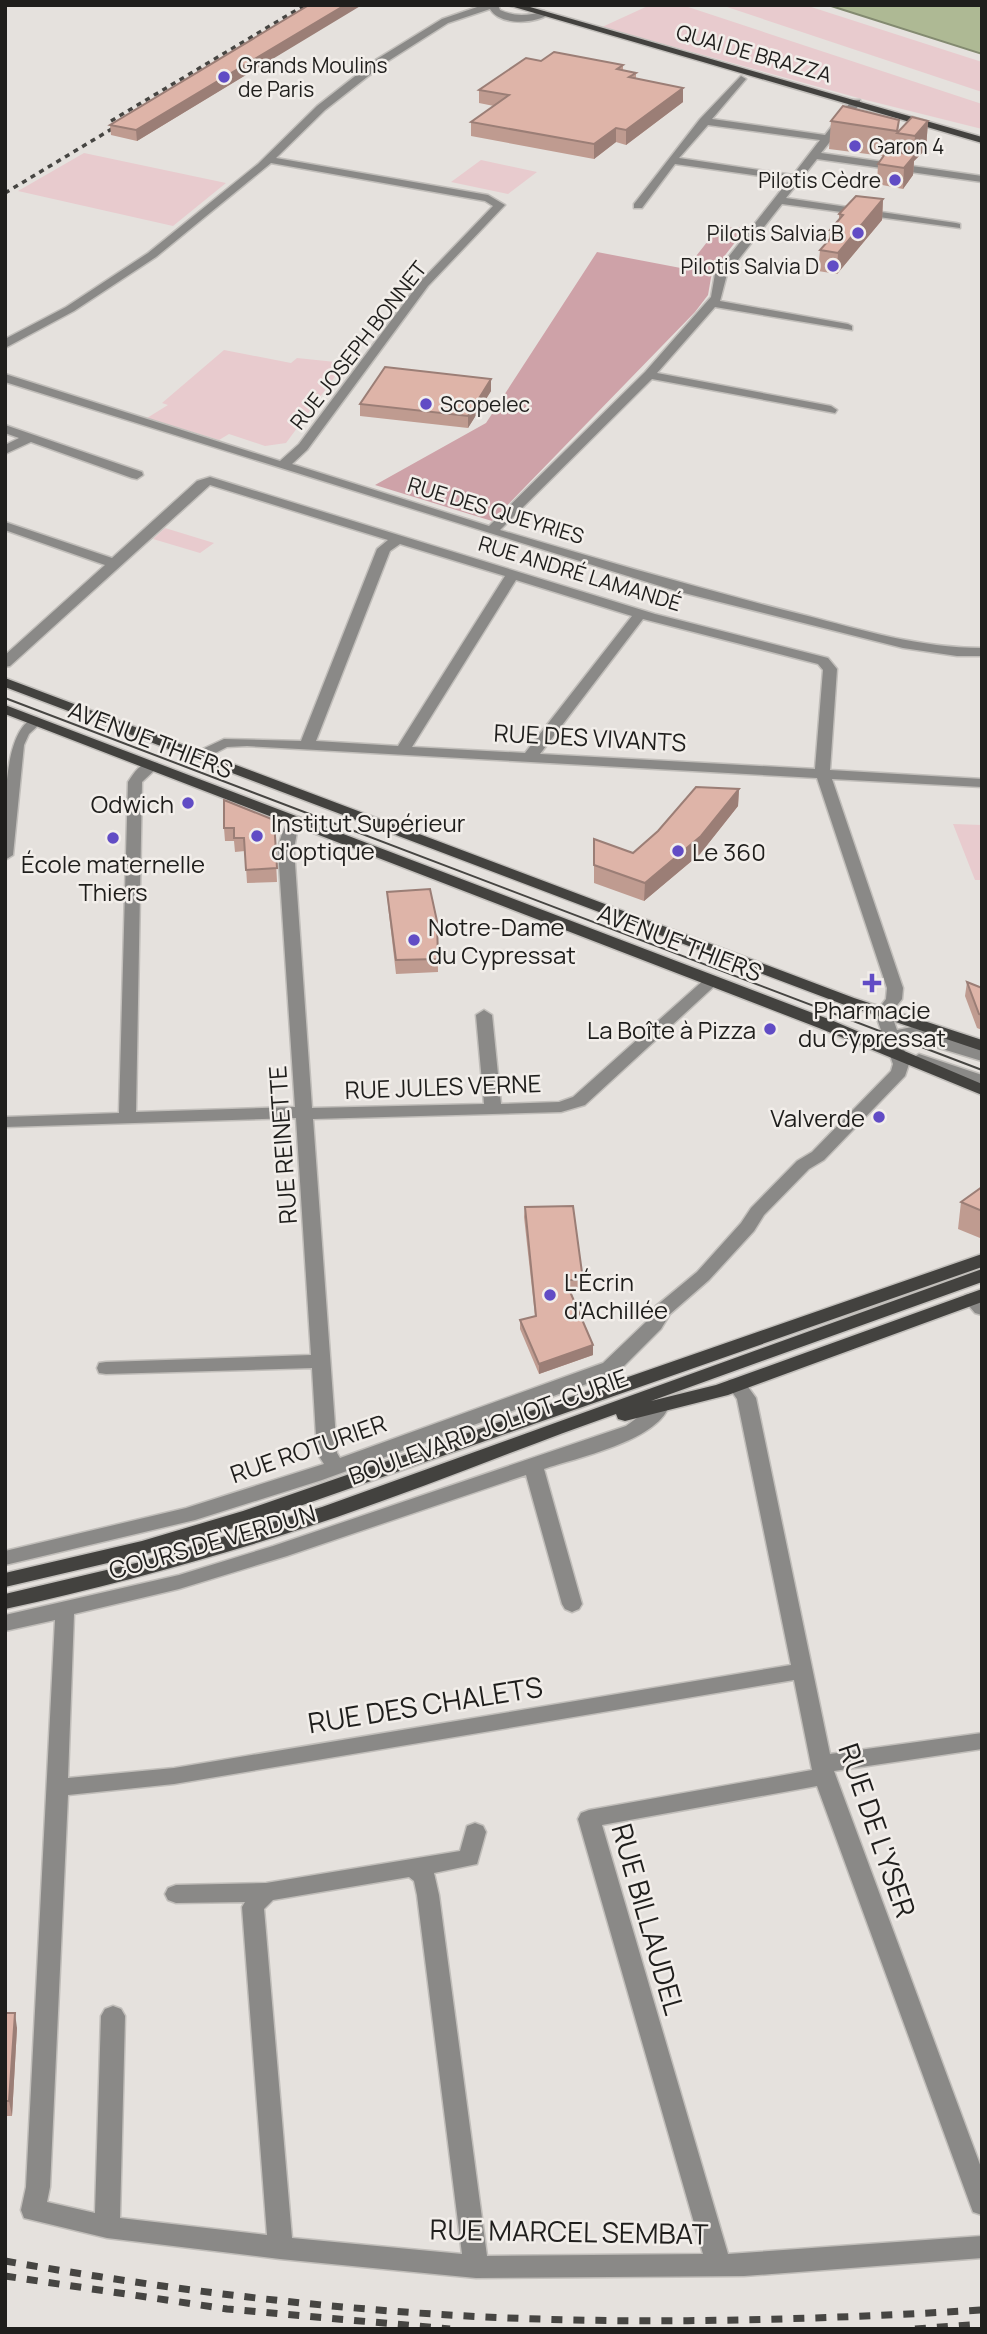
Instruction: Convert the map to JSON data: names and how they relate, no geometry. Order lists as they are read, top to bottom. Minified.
{"streets":{"main road":["QUAI DE BRAZZA","AVENUE THIERS","BOULEVARD JOLIOT-CURIE"],"street":["RUE JOSEPH BONNET","RUE DES QUEYRIES","RUE ANDRÉ LAMANDÉ","RUE DES VIVANTS","RUE JULES VERNE","RUE REINETTE","RUE ROTURIER","COURS DE VERDUN","RUE DES CHALETS","RUE DE L'YSER","RUE BILLAUDEL","RUE MARCEL SEMBAT"]},"crossings":[["QUAI DE BRAZZA","RUE JOSEPH BONNET"],["RUE JOSEPH BONNET","RUE DES QUEYRIES"],["RUE ANDRÉ LAMANDÉ","RUE DES VIVANTS"],["RUE DES VIVANTS","AVENUE THIERS"],["AVENUE THIERS","RUE JULES VERNE"],["AVENUE THIERS","RUE REINETTE"],["AVENUE THIERS","RUE ROTURIER"],["RUE JULES VERNE","RUE REINETTE"],["RUE REINETTE","RUE ROTURIER"],["BOULEVARD JOLIOT-CURIE","RUE DE L'YSER"],["RUE DES CHALETS","RUE DE L'YSER"],["RUE DES CHALETS","RUE MARCEL SEMBAT"],["RUE DE L'YSER","RUE BILLAUDEL"],["RUE BILLAUDEL","RUE MARCEL SEMBAT"]],"places":{"other":["Grands Moulins de Paris","Garon 4","Pilotis Cèdre","Pilotis Salvia B","Pilotis Salvia D","Scopelec","Odwich","Institut Supérieur d'optique","École maternelle Thiers","Le 360","Notre-Dame du Cypressat","La Boîte à Pizza","Valverde","L'Écrin d'Achillée"],"health":["Pharmacie du Cypressat"]}}
